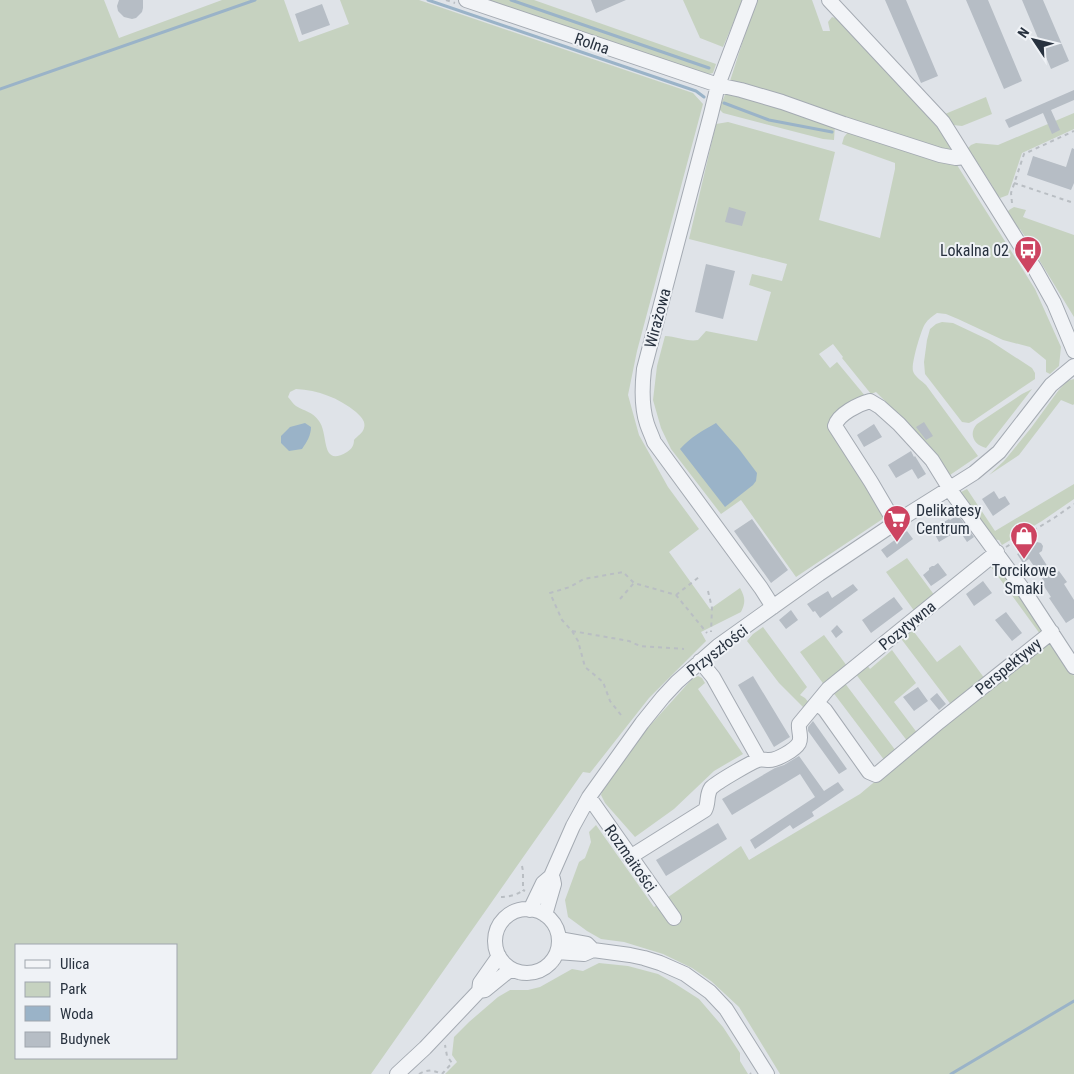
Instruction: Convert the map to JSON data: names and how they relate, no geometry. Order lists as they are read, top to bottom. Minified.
{"streets":{"street":["Rolna","Wirażowa","Pozytywna","Przyszłości","Perspektywy","Rozmaitości"]},"crossings":[["Rolna","Wirażowa"],["Wirażowa","Przyszłości"],["Pozytywna","Perspektywy"],["Przyszłości","Perspektywy"],["Przyszłości","Rozmaitości"]],"places":{"bus stop":["Lokalna 02"],"supermarket":["Delikatesy Centrum"],"shop":["Torcikowe Smaki"]},"legend":["Ulica","Park","Woda","Budynek"],"north":"top left"}
